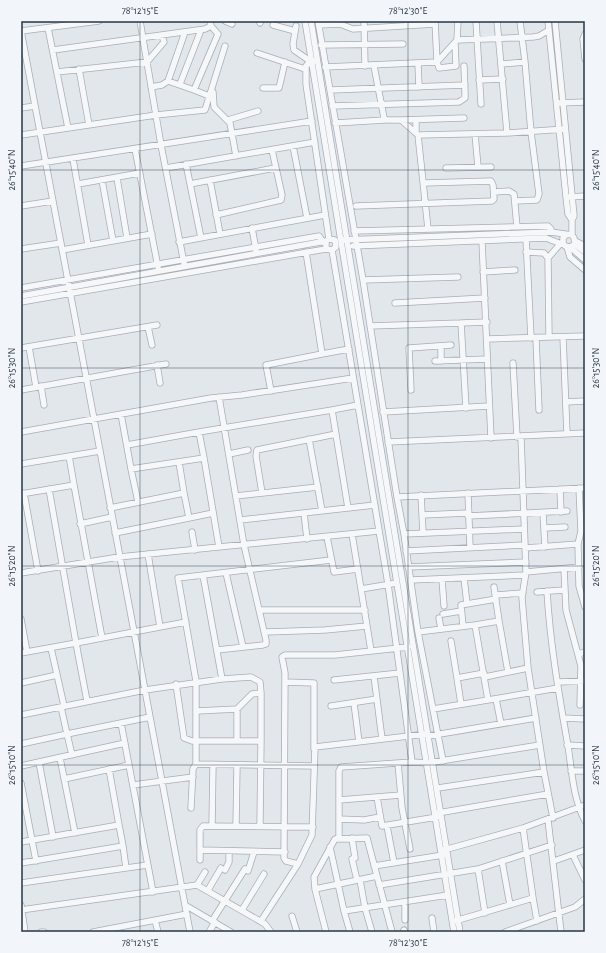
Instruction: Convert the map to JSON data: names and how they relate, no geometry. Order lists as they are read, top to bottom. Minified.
{"coordinates":["78°12'15\"E","78°12'30\"E","26°15'40\"N","26°15'30\"N","26°15'20\"N","26°15'10\"N"]}
